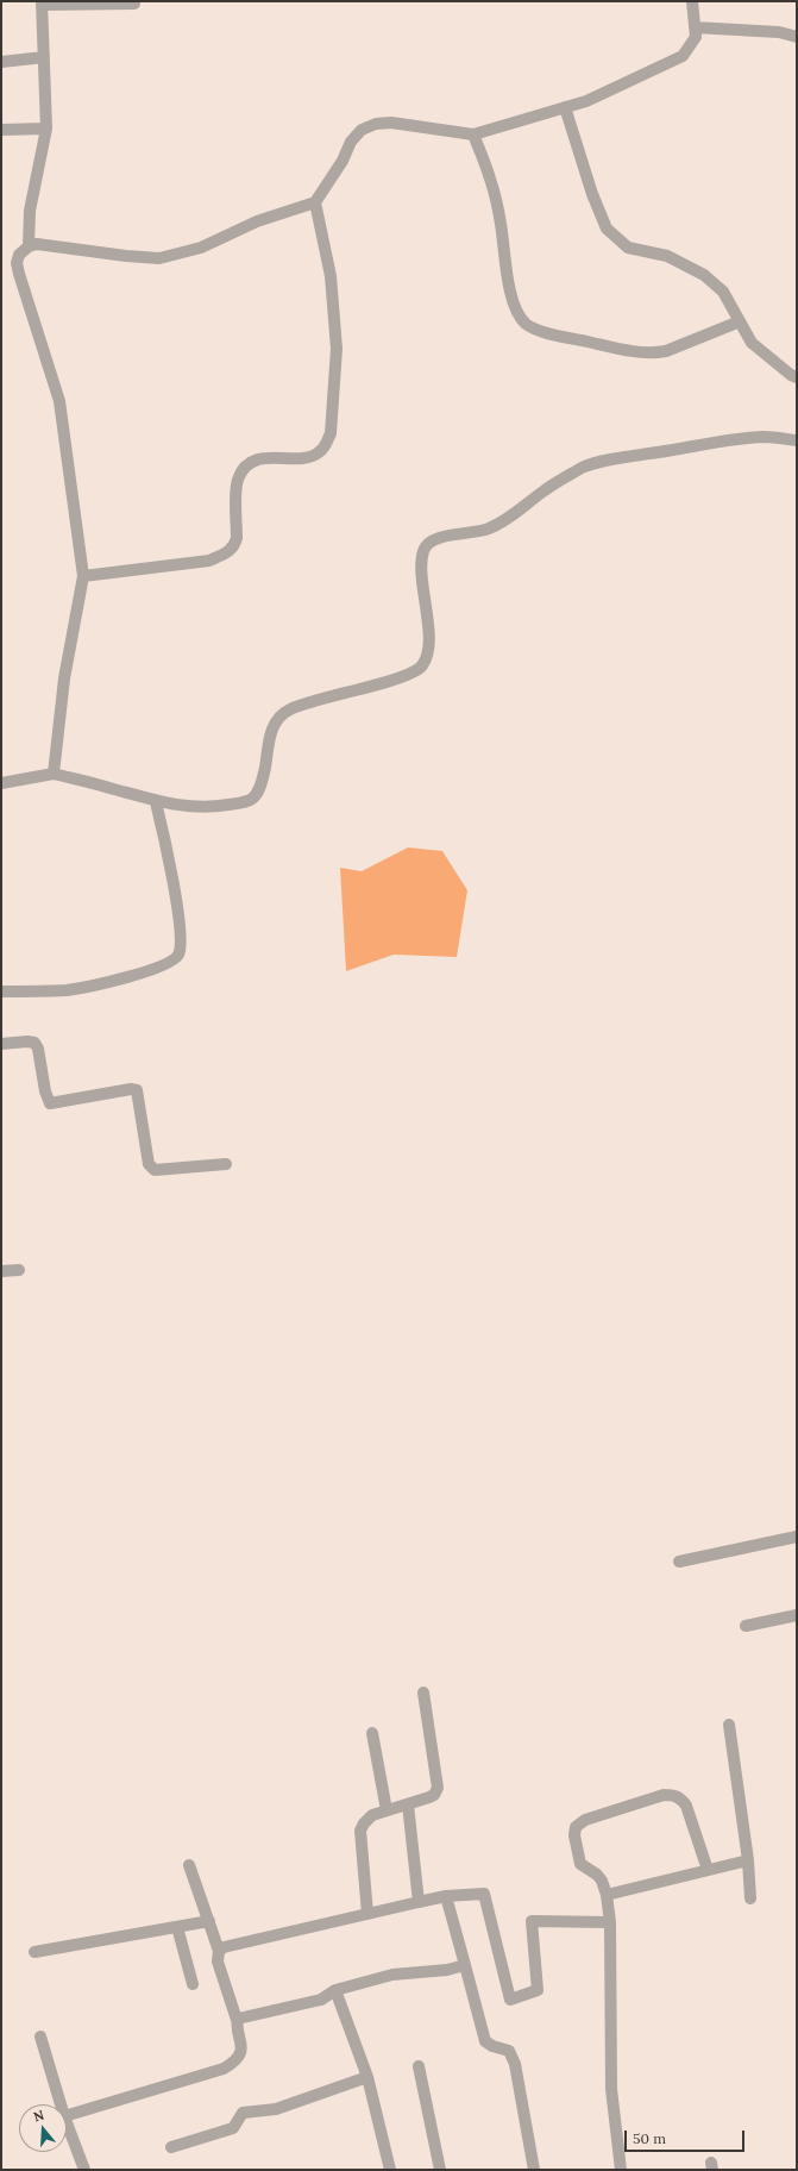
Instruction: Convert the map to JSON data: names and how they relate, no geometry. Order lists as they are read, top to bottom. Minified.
{"scale_bar":"50 m","north":"top"}
